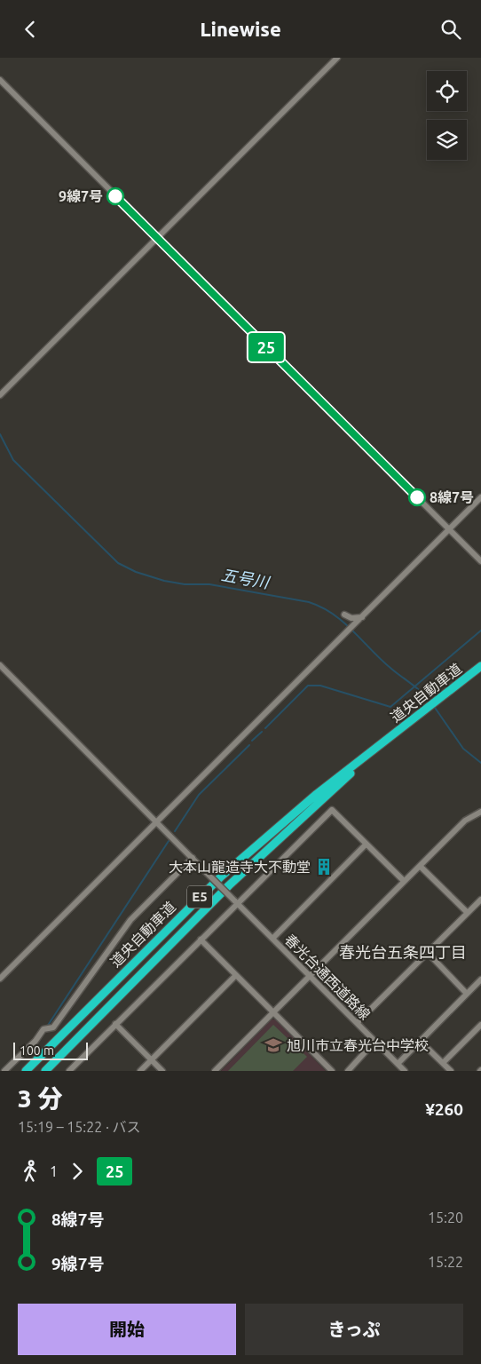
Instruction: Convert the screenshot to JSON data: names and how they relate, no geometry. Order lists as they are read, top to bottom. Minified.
{"streets":{"highway":["道央自動車道","E5"],"street":["春光台通西道路線"]},"districts":["春光台五条四丁目"],"water":["五号川"],"places":{"other":["9線7号","8線7号"],"building":["大本山龍造寺大不動堂"],"school or university":["旭川市立春光台中学校"]},"lines":["bus line 25"],"scale_bar":"100 m","page":{"header":"Linewise","on_map":"25","scale":"100 m","heading":["3 分","15:19 – 15:22 · バス","¥260"],"legs":["1","25"],"list":[{"name":"8線7号","value":"15:20"},{"name":"9線7号","value":"15:22"}],"buttons":["開始","きっぷ"]}}
